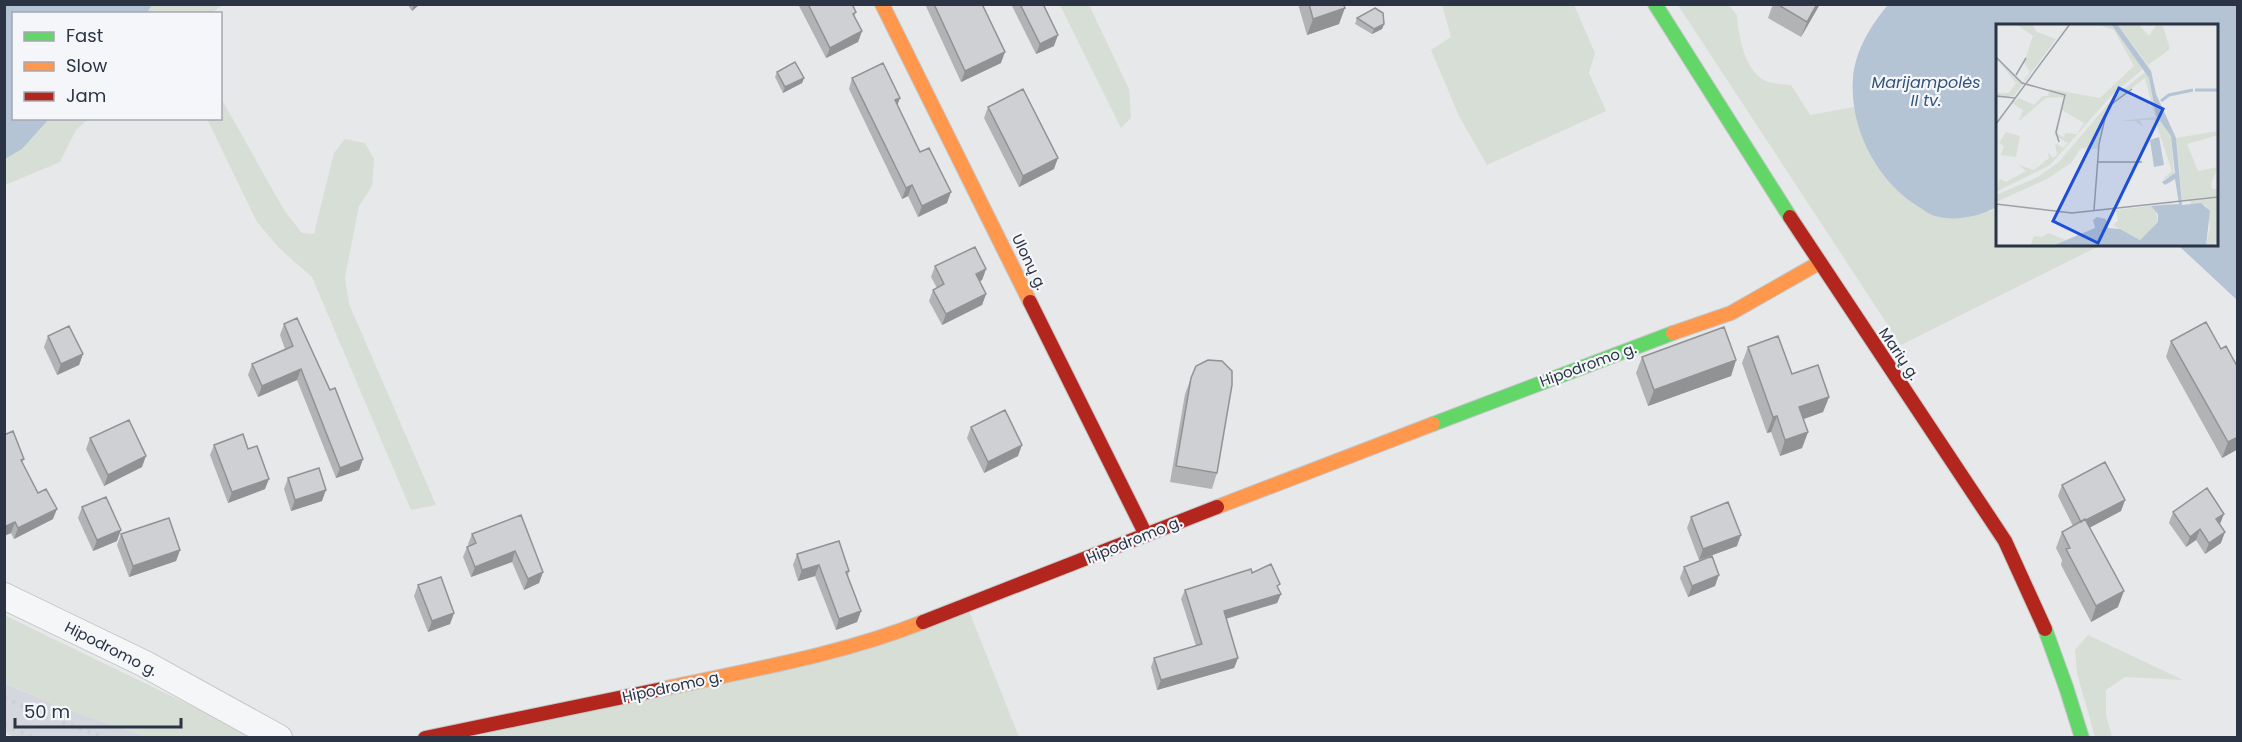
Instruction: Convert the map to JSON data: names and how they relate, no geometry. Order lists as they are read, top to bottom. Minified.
{"streets":{"street":["Ulonų g.","Marių g.","Hipodromo g."]},"crossings":[["Ulonų g.","Hipodromo g."],["Marių g.","Hipodromo g."]],"water":["Marijampolės II tv."],"legend":["Fast","Slow","Jam"],"scale_bar":"50 m"}
